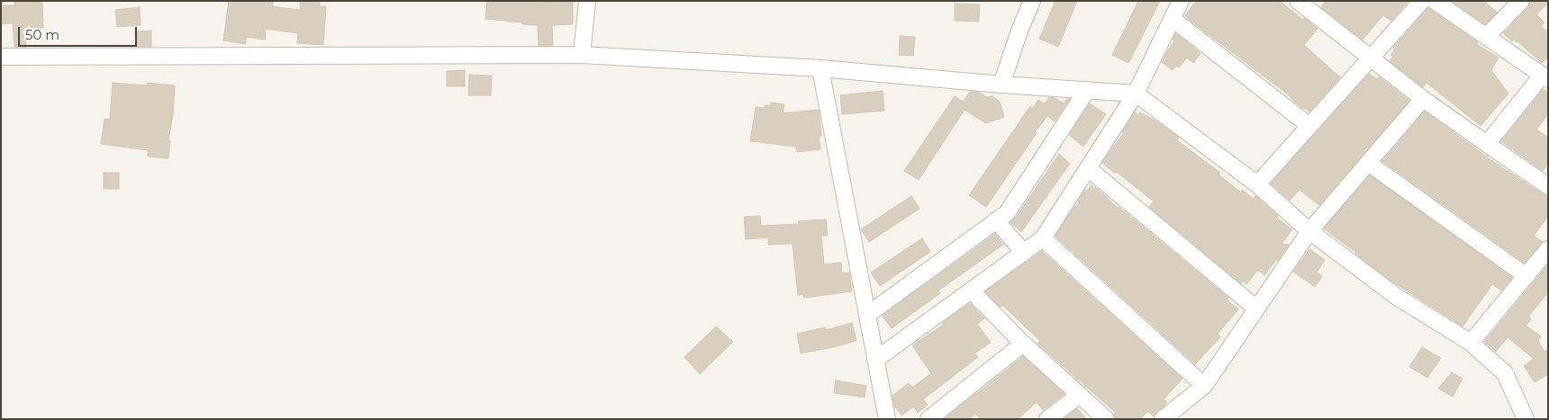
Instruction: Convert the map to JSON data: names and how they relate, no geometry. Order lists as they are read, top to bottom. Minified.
{"scale_bar":"50 m"}
